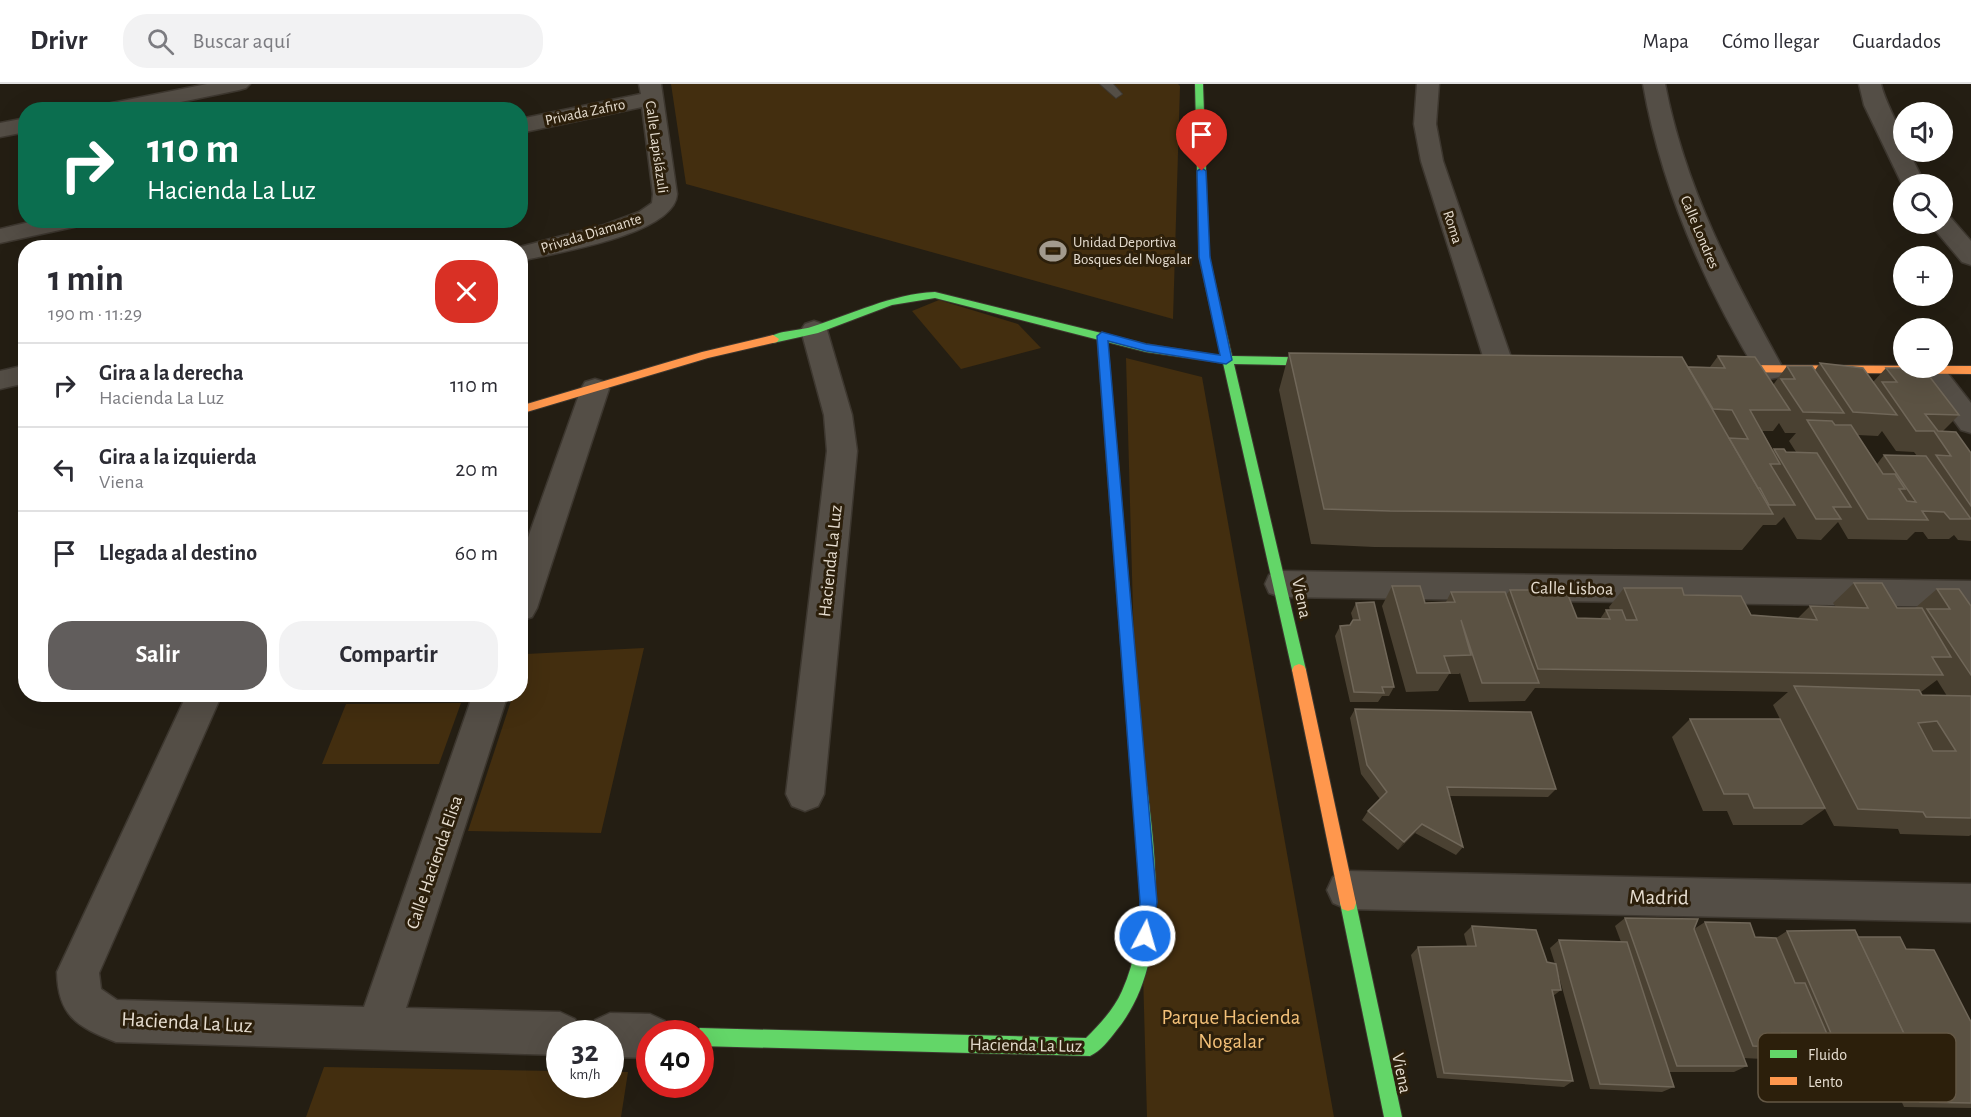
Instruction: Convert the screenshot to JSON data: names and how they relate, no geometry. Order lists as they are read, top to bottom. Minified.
{"streets":{"street":["Privada Zafiro","Calle Lapislázuli","Roma","Calle Londres","Privada Diamante","Hacienda La Luz","Calle Lisboa","Viena","Calle Hacienda Elisa","Madrid"]},"crossings":[["Privada Zafiro","Calle Lapislázuli"],["Calle Lapislázuli","Privada Diamante"],["Hacienda La Luz","Calle Hacienda Elisa"],["Calle Lisboa","Viena"],["Viena","Madrid"]],"parks":["Parque Hacienda Nogalar"],"places":{"sports":["Unidad Deportiva Bosques del Nogalar"]},"legend":["Fluido","Lento"],"page":{"header":"Drivr","search":"Buscar aquí","nav":["Mapa","Cómo llegar","Guardados"],"map_buttons":["+","−"],"turn":["110 m","Hacienda La Luz"],"heading":["1 min","190 m · 11:29"],"list":[{"name":"Gira a la derecha","note":"Hacienda La Luz","value":"110 m"},{"name":"Gira a la izquierda","note":"Viena","value":"20 m"},{"name":"Llegada al destino","value":"60 m"}],"buttons":["Salir","Compartir"],"speed":"32 km/h","limit":"40"}}
